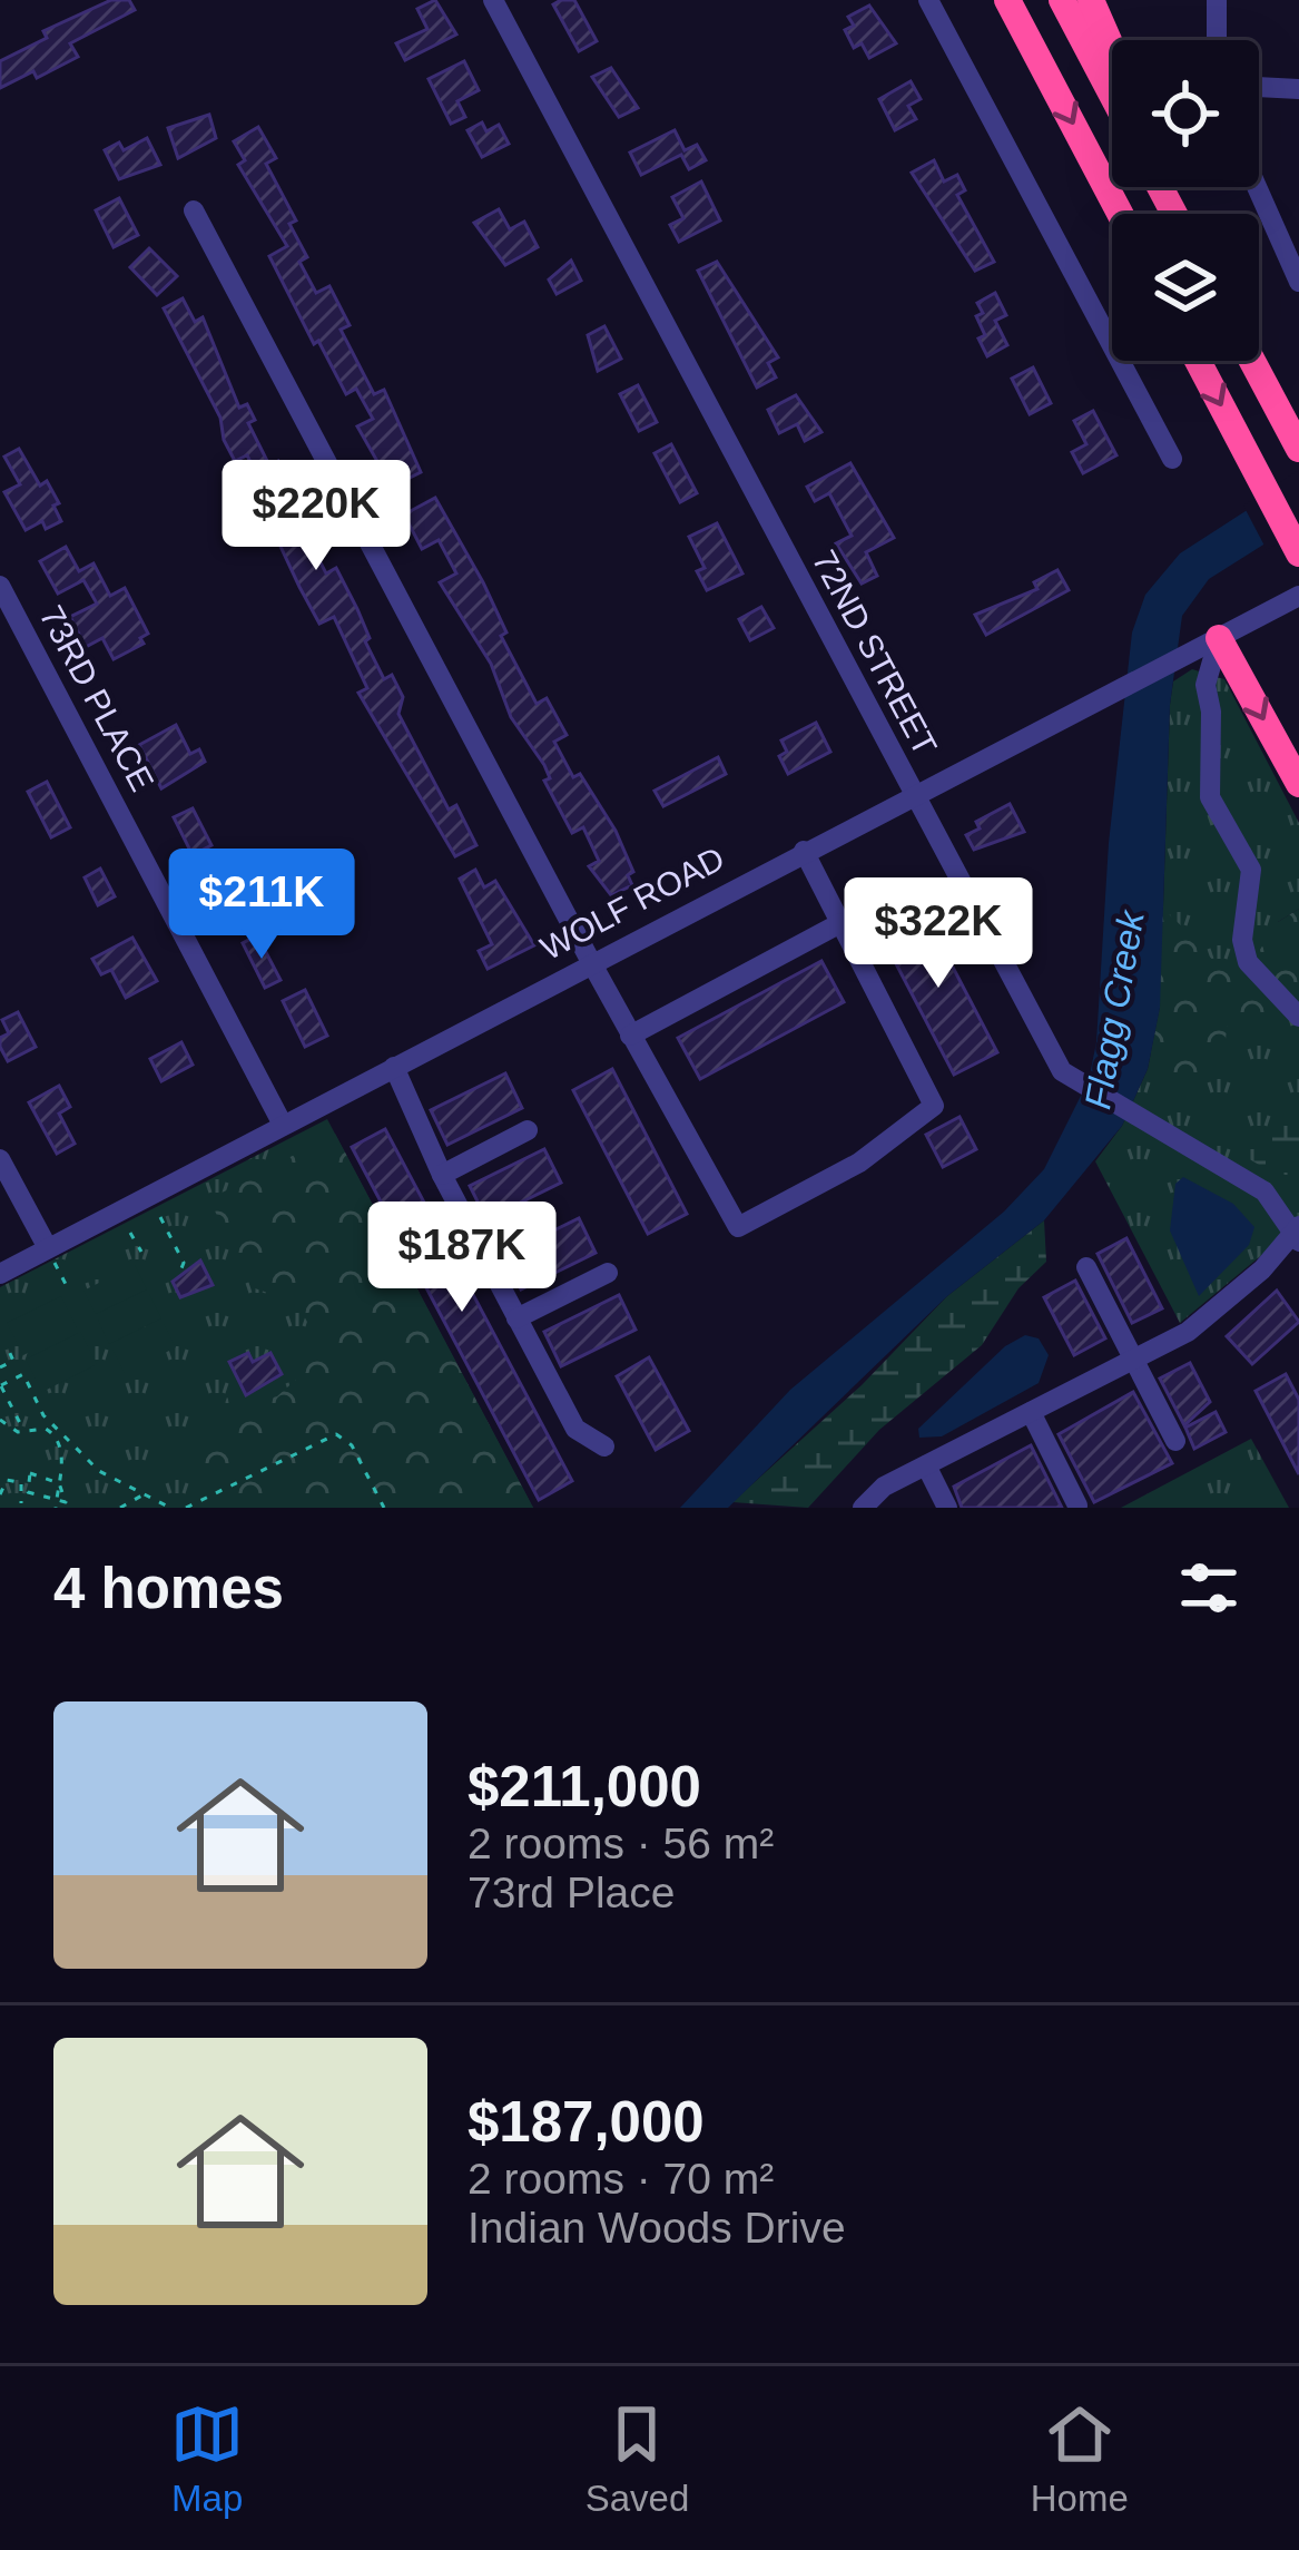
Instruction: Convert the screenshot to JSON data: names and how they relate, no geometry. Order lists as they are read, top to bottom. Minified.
{"streets":{"street":["72ND STREET","73RD PLACE","WOLF ROAD"]},"crossings":[["72ND STREET","WOLF ROAD"],["73RD PLACE","WOLF ROAD"]],"water":["Flagg Creek"],"page":{"price":["$220K","$211K","$322K","$187K"],"heading":"4 homes","list":[{"name":"$211,000","note":"2 rooms · 56 m² · 73rd Place"},{"name":"$187,000","note":"2 rooms · 70 m² · Indian Woods Drive"}],"tabs":["Map","Saved","Home"]}}
